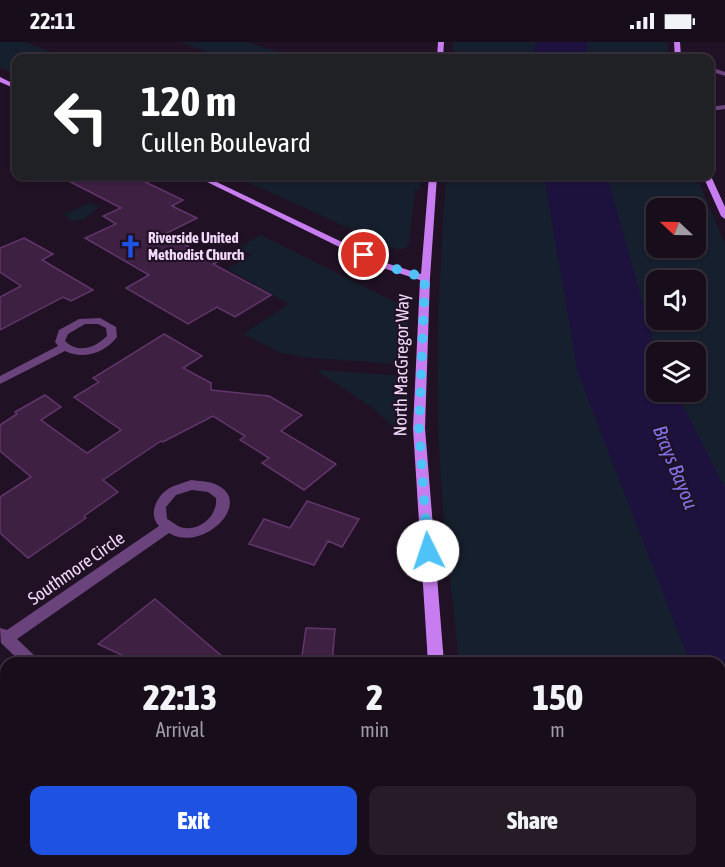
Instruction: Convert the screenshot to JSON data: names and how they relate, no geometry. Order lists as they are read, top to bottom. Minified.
{"streets":{"street":["North MacGregor Way","Southmore Circle"]},"water":["Brays Bayou"],"places":{"church":["Riverside United Methodist Church"]},"north":"left","page":{"status":"22:11","turn":["120 m","Cullen Boulevard"],"eta":["22:13","Arrival","2","min","150","m"],"buttons":["Exit","Share"]}}
